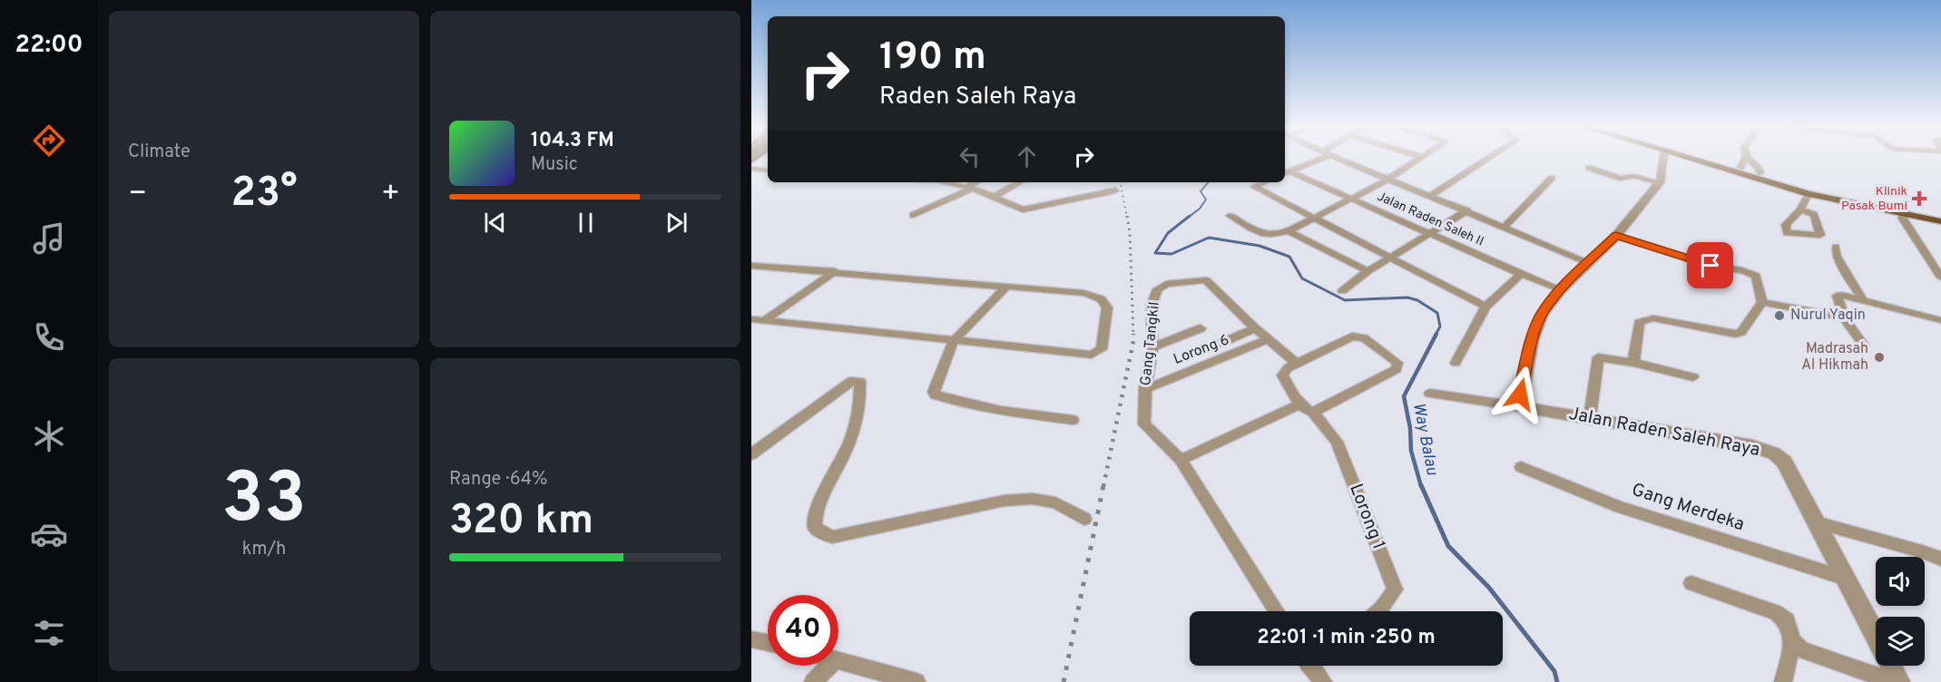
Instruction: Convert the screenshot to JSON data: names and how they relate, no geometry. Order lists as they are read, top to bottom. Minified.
{"streets":{"street":["Jalan Raden Saleh II","Gang Tangkil","Lorong 6","Jalan Raden Saleh Raya","Gang Merdeka","Lorong 1"]},"crossings":[["Gang Tangkil","Lorong 6"],["Jalan Raden Saleh Raya","Gang Merdeka"]],"water":["Way Balau"],"places":{"health":["Klinik Pasak Bumi"],"other":["Nurul Yaqin","Madrasah Al Hikmah"]},"page":{"tabs":"22:00","tile":["Climate",["33","km/h"],["Range · 64%","320 km"]],"turn":["190 m","Raden Saleh Raya"],"song":["104.3 FM","Music"],"heat":["−","23°","+"],"limit":"40","trip":"22:01 · 1 min · 250 m"}}
